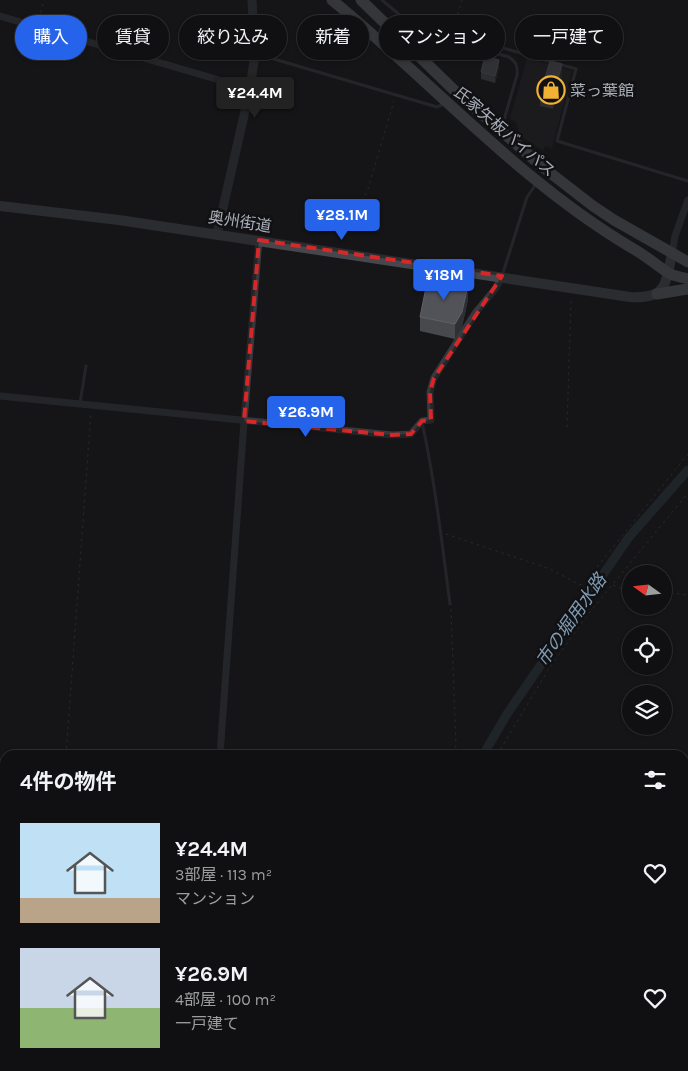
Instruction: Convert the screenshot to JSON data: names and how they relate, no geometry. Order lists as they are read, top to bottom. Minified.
{"streets":{"highway":["氏家矢板バイパス"],"main road":["奥州街道"]},"water":["市の堀用水路"],"places":{"shop":["菜っ葉館"]},"north":"left","page":{"chip":["購入","賃貸","絞り込み","新着","マンション","一戸建て"],"price":["¥24.4M","¥28.1M","¥18M","¥26.9M"],"heading":"4件の物件","list":[{"name":"¥24.4M","note":"3部屋 · 113 m² · マンション"},{"name":"¥26.9M","note":"4部屋 · 100 m² · 一戸建て"}]}}
